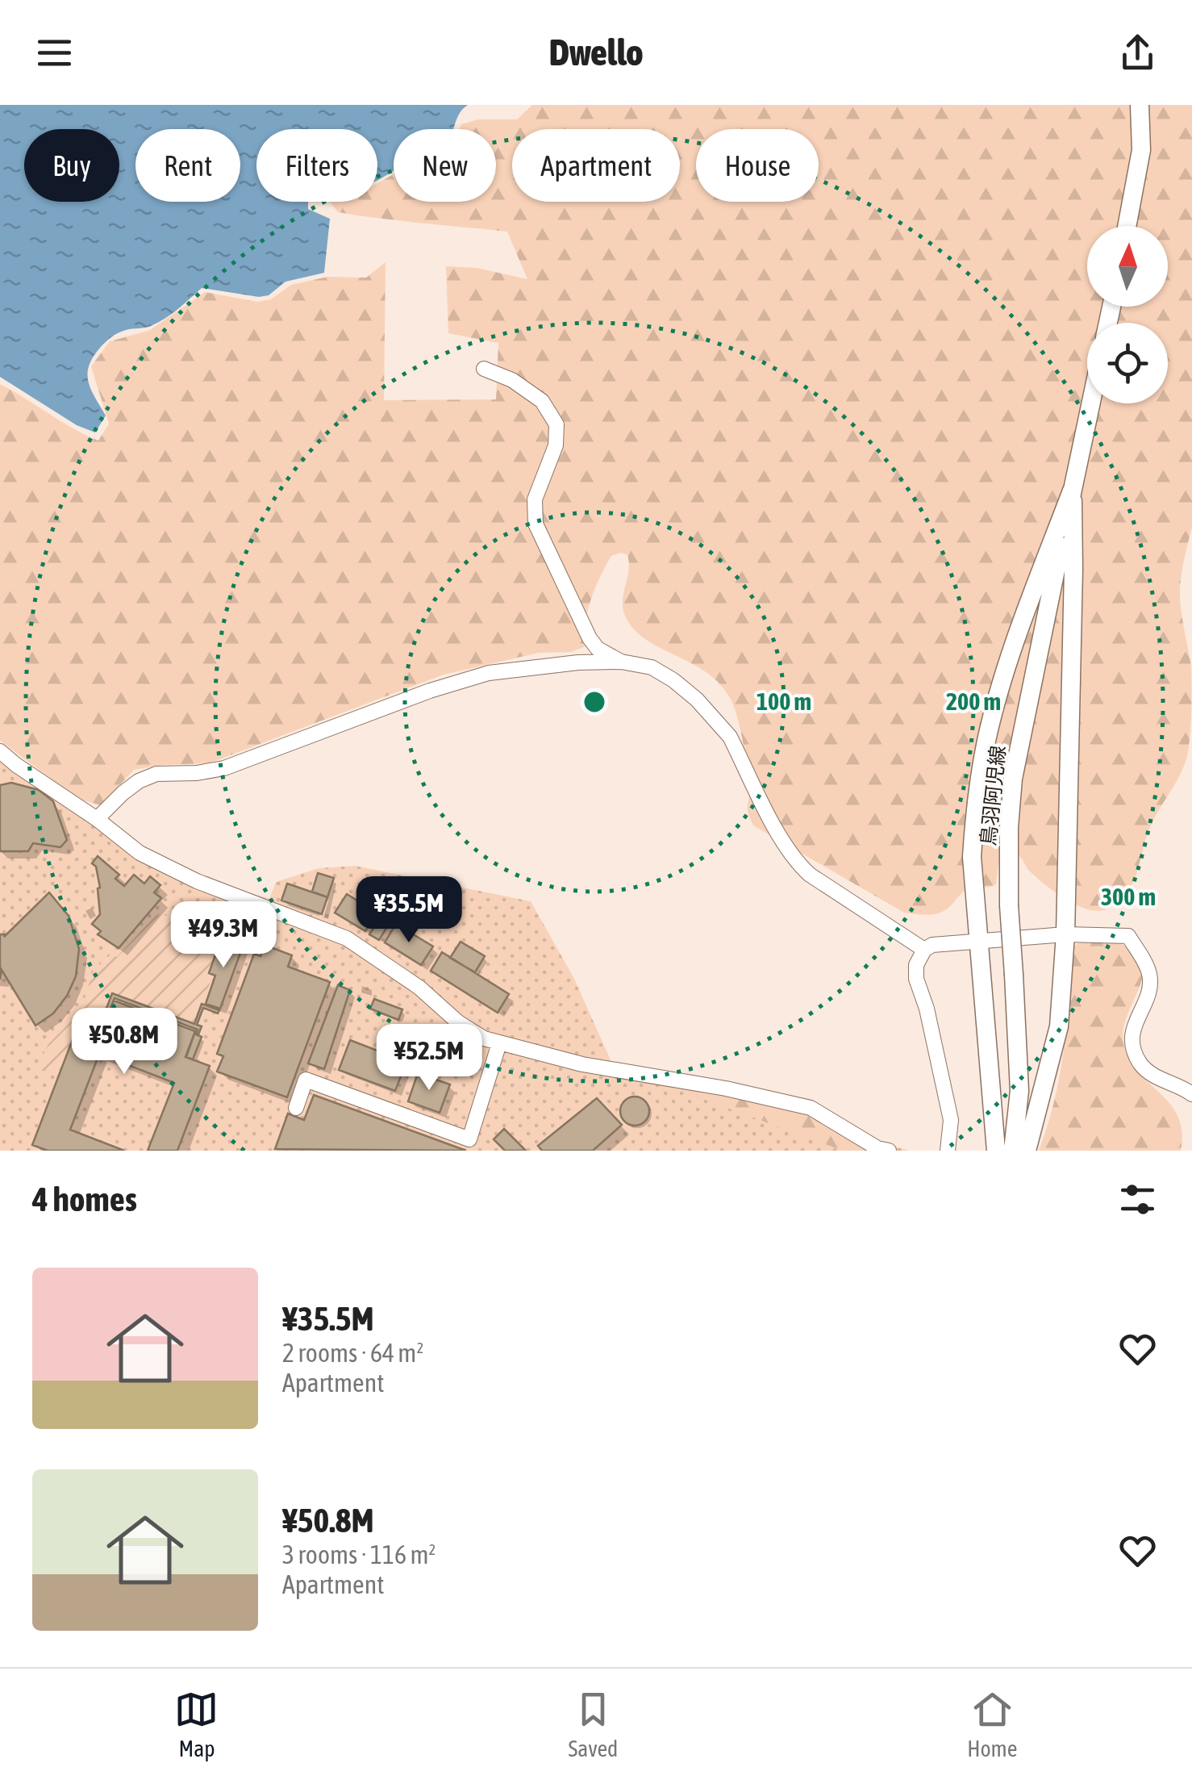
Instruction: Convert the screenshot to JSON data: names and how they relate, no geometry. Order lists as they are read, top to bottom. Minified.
{"streets":{"main road":["鳥羽阿児線"]},"north":"top","page":{"header":"Dwello","chip":["Buy","Rent","Filters","New","Apartment","House"],"price":["¥35.5M","¥49.3M","¥50.8M","¥52.5M"],"heading":"4 homes","list":[{"name":"¥35.5M","note":"2 rooms · 64 m² · Apartment"},{"name":"¥50.8M","note":"3 rooms · 116 m² · Apartment"}],"tabs":["Map","Saved","Home"]},"rings":["100 m","200 m","300 m"]}
